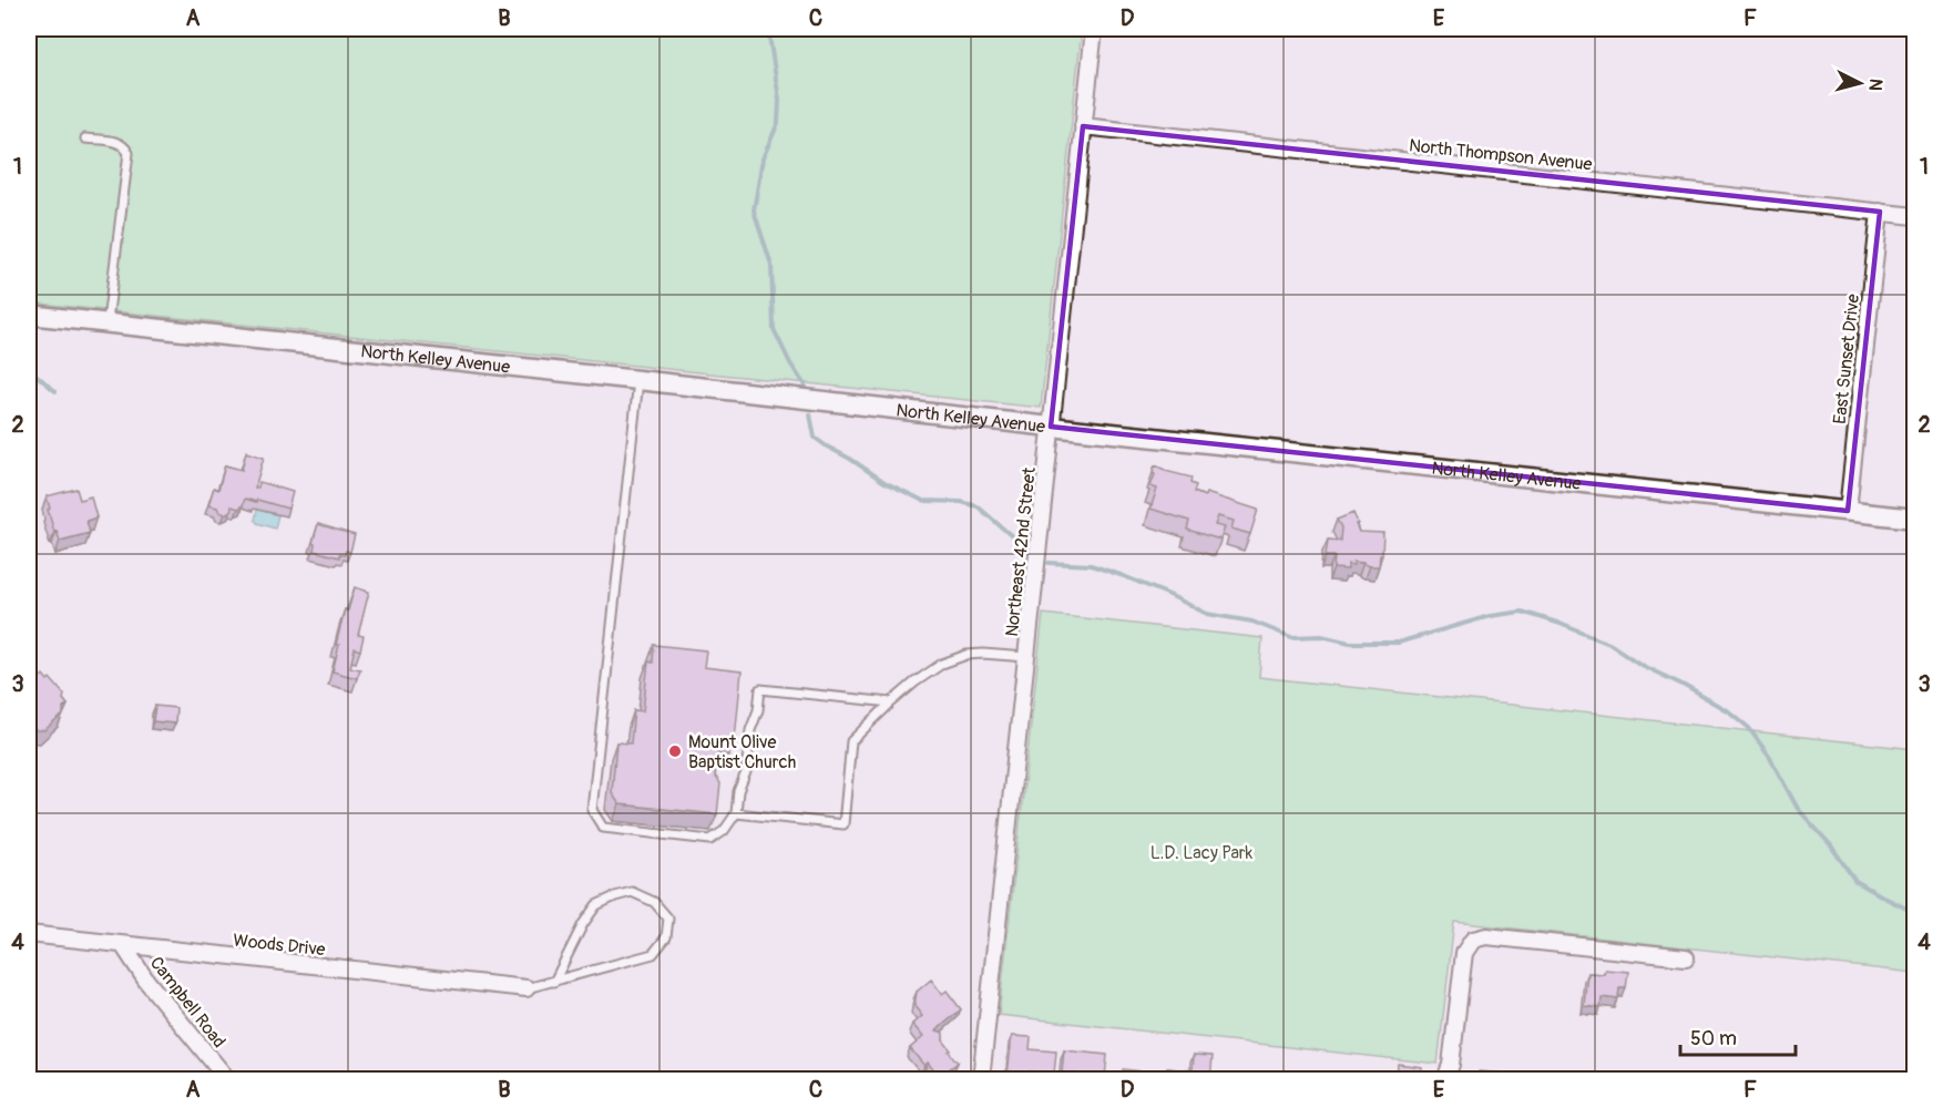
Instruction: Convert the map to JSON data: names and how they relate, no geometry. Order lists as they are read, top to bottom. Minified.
{"streets":{"street":["North Thompson Avenue","North Kelley Avenue","East Sunset Drive","Northeast 42nd Street","Woods Drive","Campbell Road"]},"crossings":[["North Thompson Avenue","East Sunset Drive"],["North Thompson Avenue","Northeast 42nd Street"],["North Kelley Avenue","East Sunset Drive"],["North Kelley Avenue","Northeast 42nd Street"],["Woods Drive","Campbell Road"]],"parks":["L.D. Lacy Park"],"places":["Mount Olive Baptist Church"],"scale_bar":"50 m","north":"right","grid":{"columns":["A","B","C","D","E","F"],"rows":["1","2","3","4"]}}
